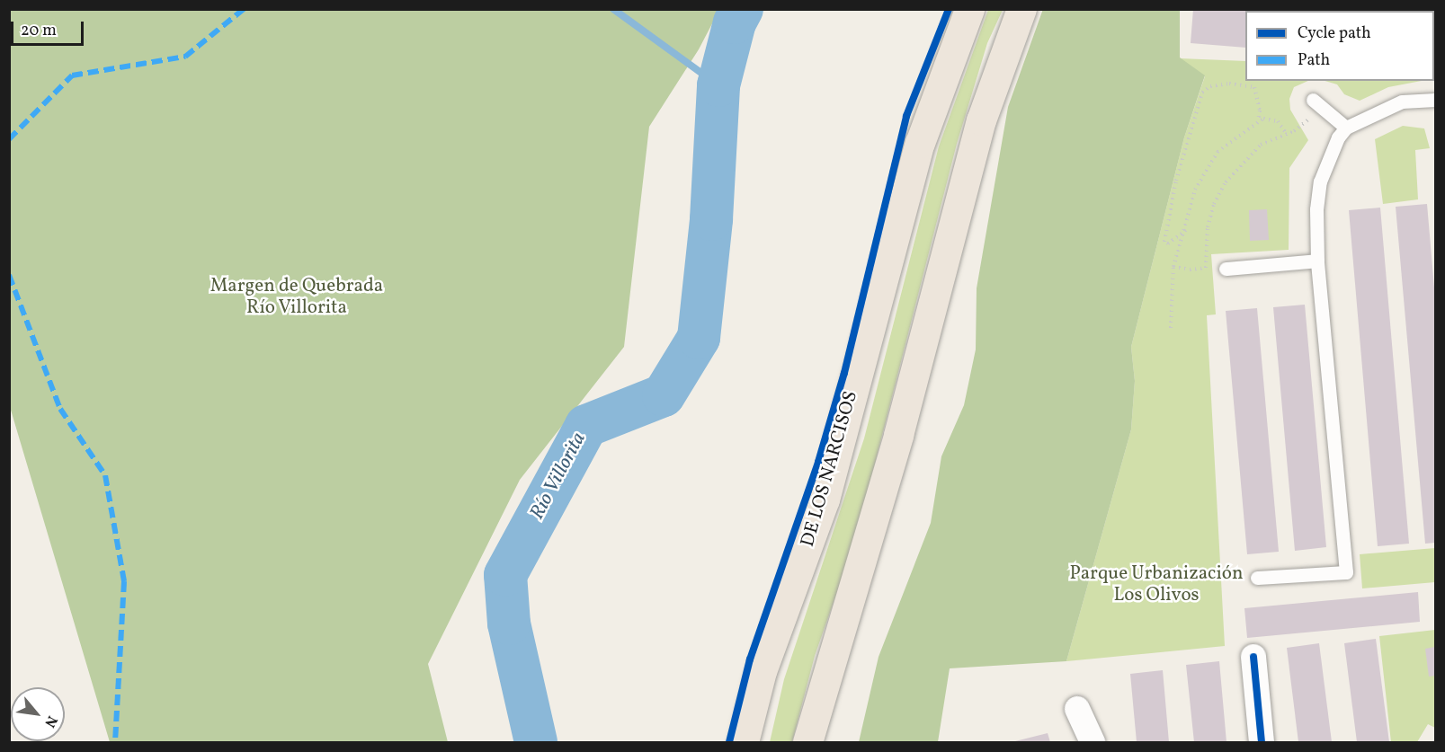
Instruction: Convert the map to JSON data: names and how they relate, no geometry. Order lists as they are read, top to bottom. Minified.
{"streets":{"main road":["DE LOS NARCISOS"]},"water":["Río Villorita"],"parks":["Margen de Quebrada Río Villorita","Parque Urbanización Los Olivos"],"legend":["Cycle path","Path"],"scale_bar":"20 m","north":"bottom right"}
